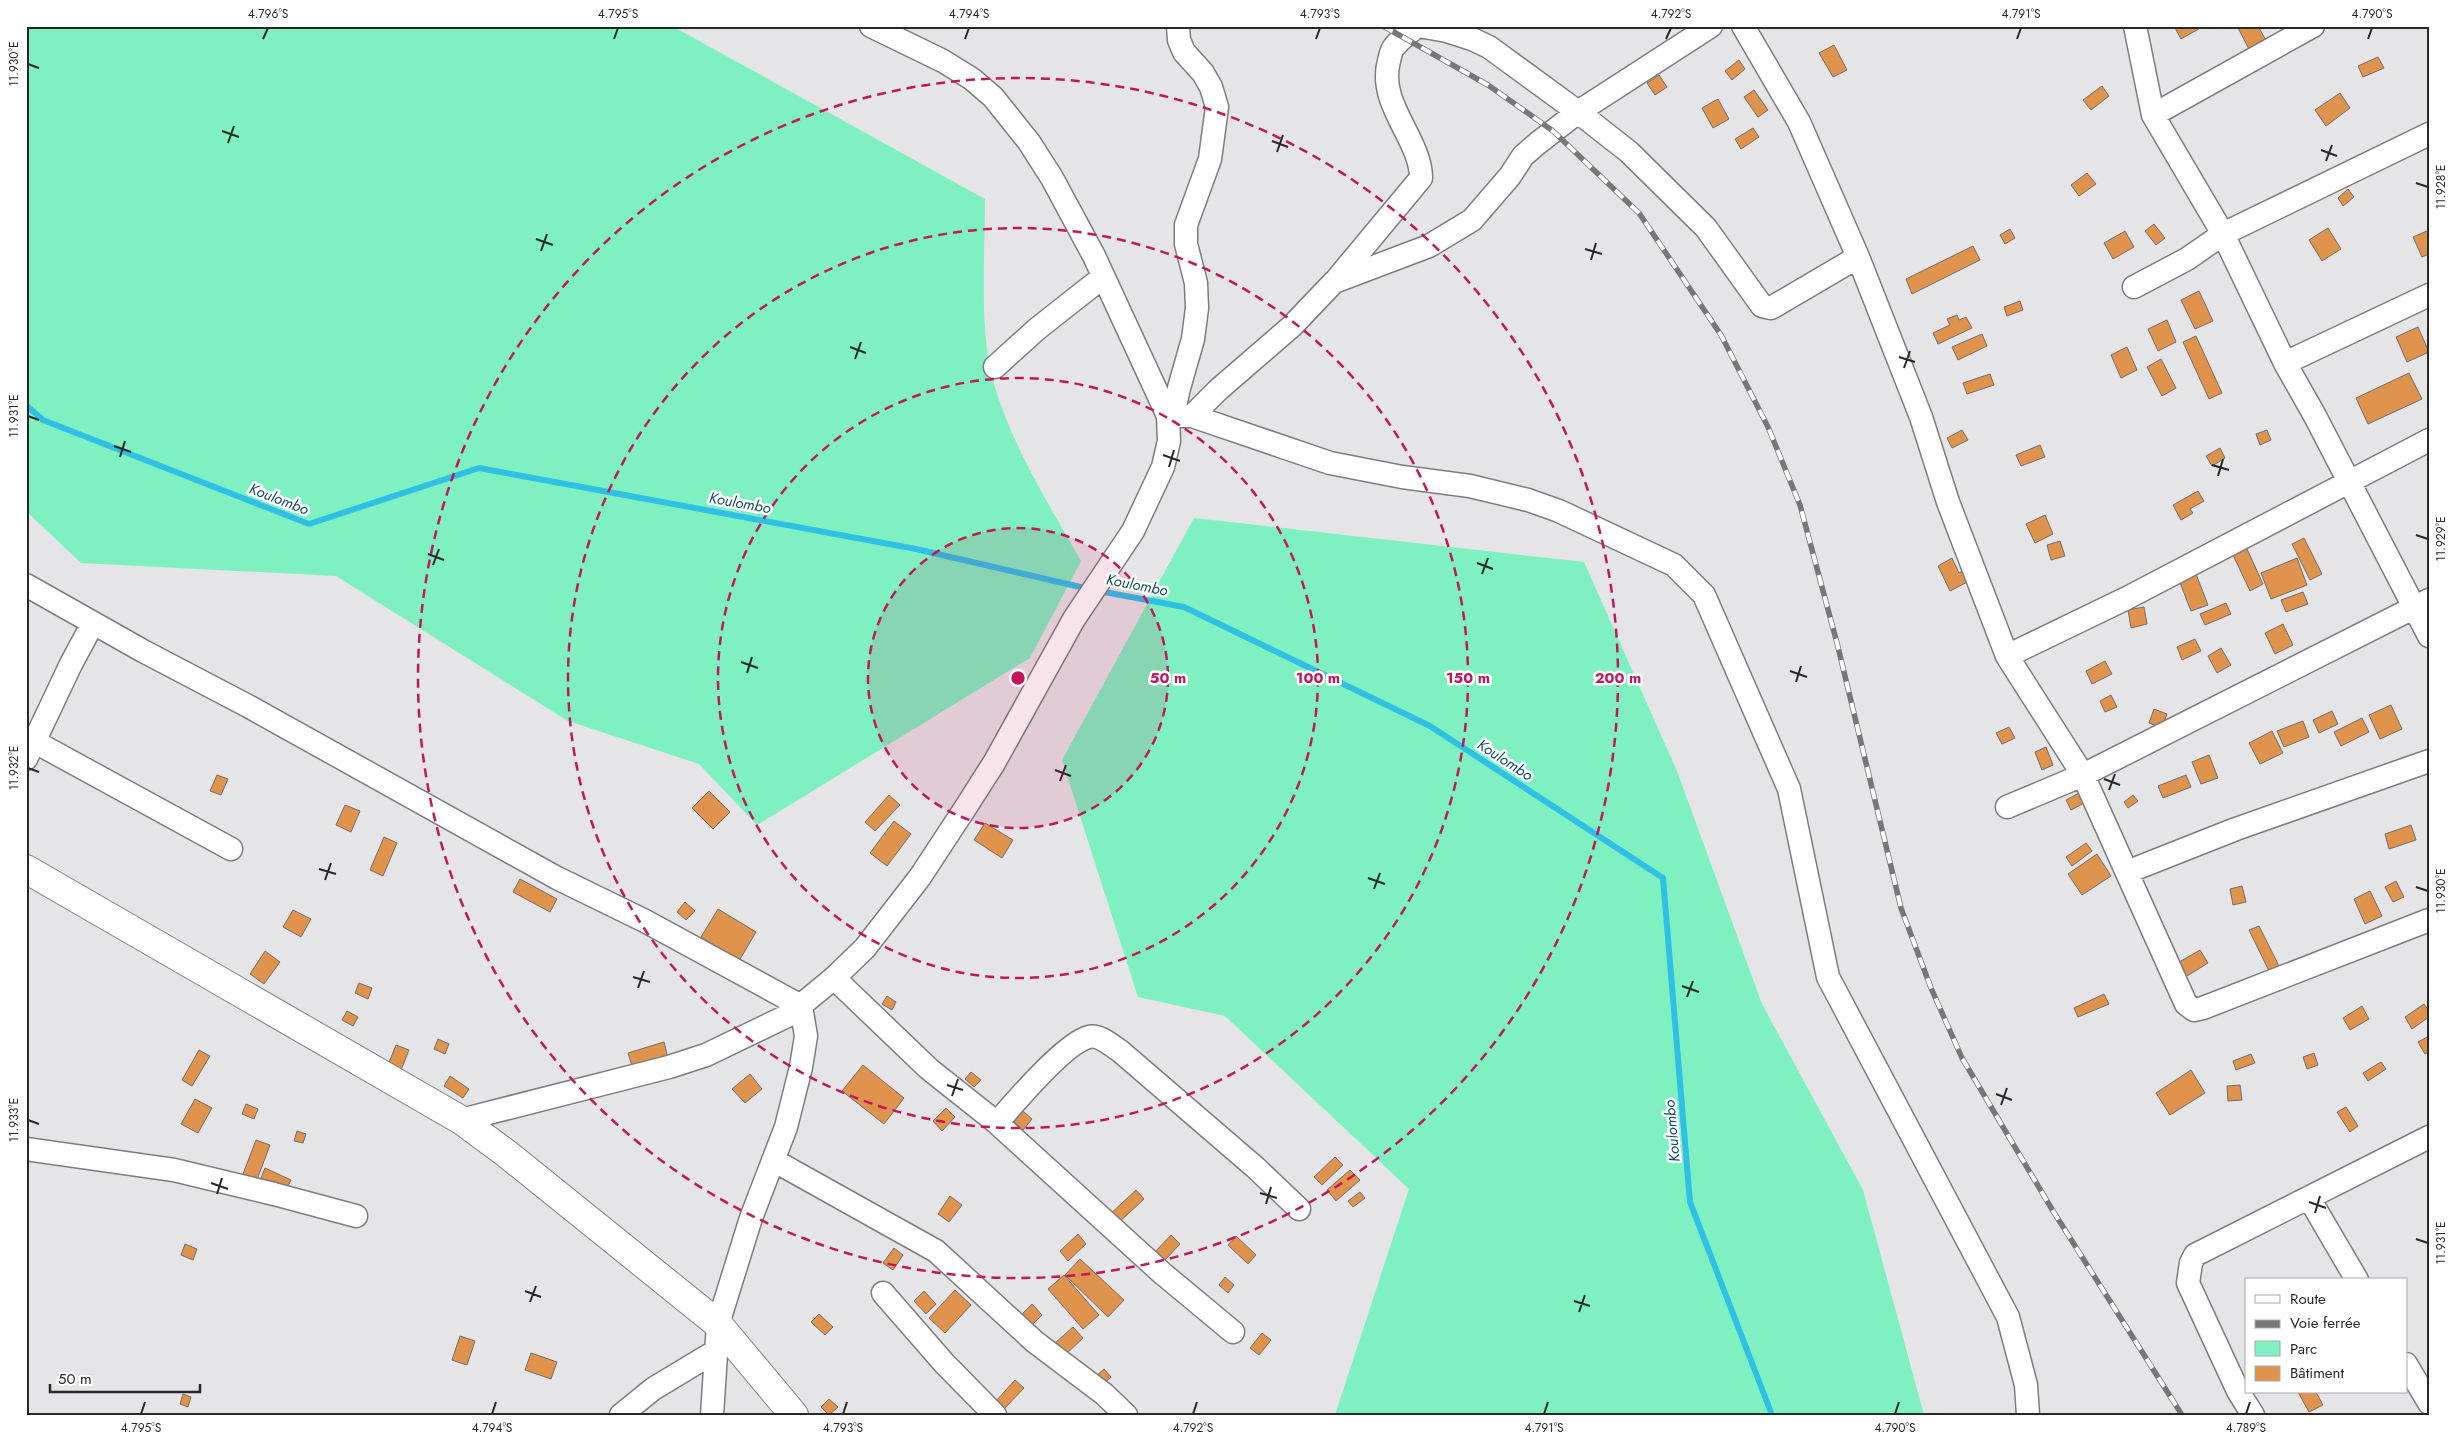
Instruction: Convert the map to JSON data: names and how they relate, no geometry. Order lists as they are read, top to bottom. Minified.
{"water":["Koulombo"],"legend":["Route","Voie ferrée","Parc","Bâtiment"],"scale_bar":"50 m","coordinates":["4.796°S","4.795°S","4.794°S","4.793°S","4.792°S","4.791°S","4.790°S","11.930°E","11.928°E","11.931°E","11.929°E","11.932°E","11.933°E","4.789°S"],"rings":["50 m","100 m","150 m","200 m"]}
